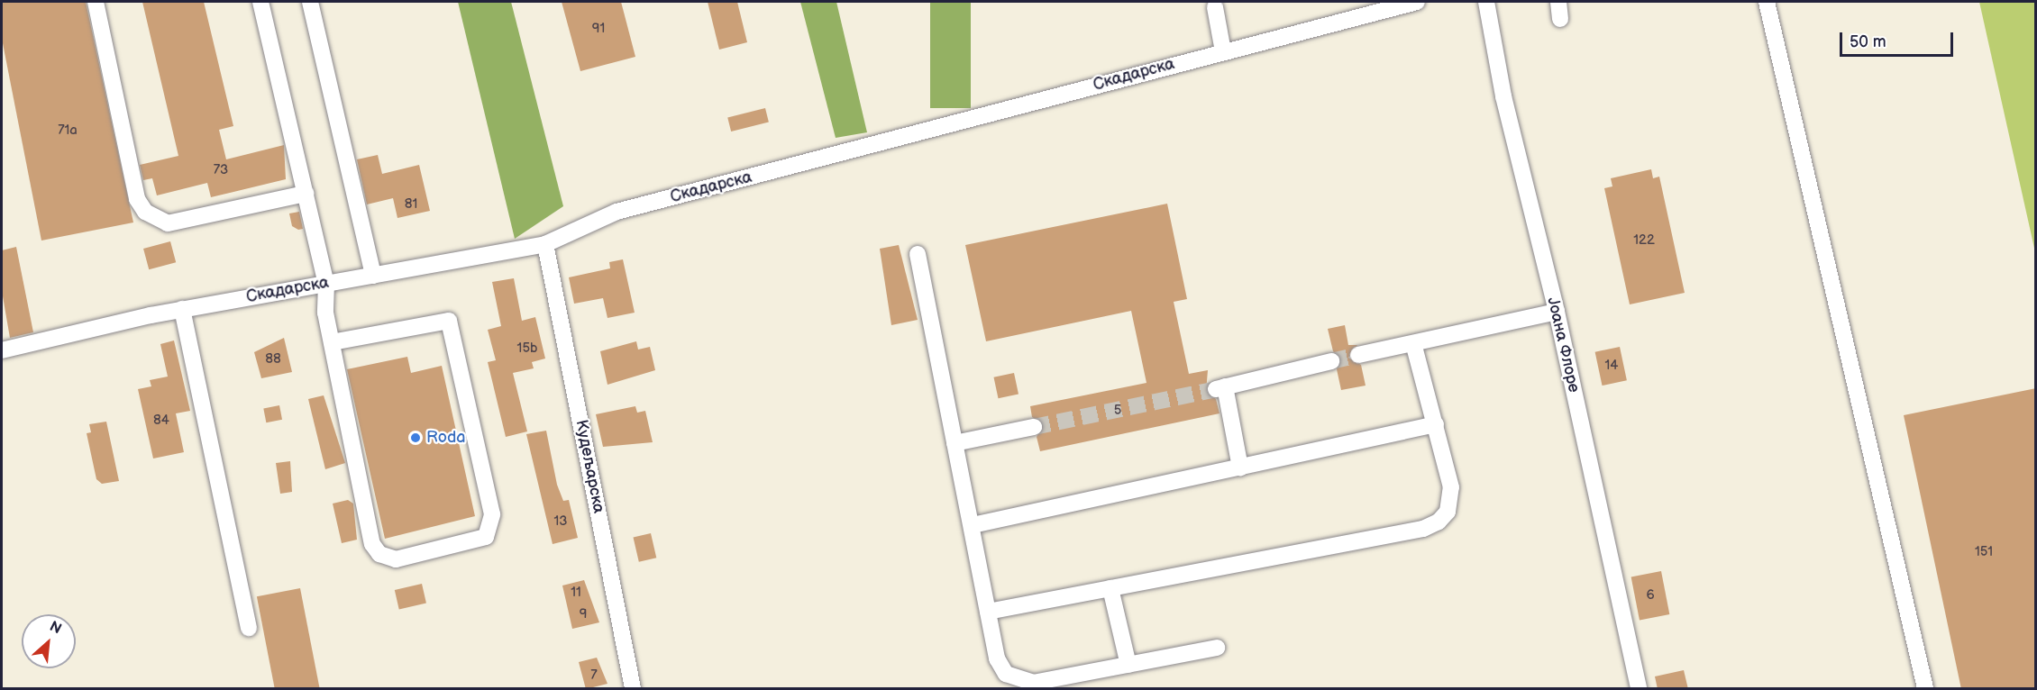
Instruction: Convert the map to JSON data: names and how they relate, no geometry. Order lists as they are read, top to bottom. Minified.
{"streets":{"street":["Скадарска","Јоана Флоре","Кудељарска"]},"crossings":[["Скадарска","Кудељарска"]],"places":["Roda"],"house_numbers":["91","71a","73","81","122","15b","88","14","5","84","13","151","11","6","9","7"],"scale_bar":"50 m","north":"top right"}
